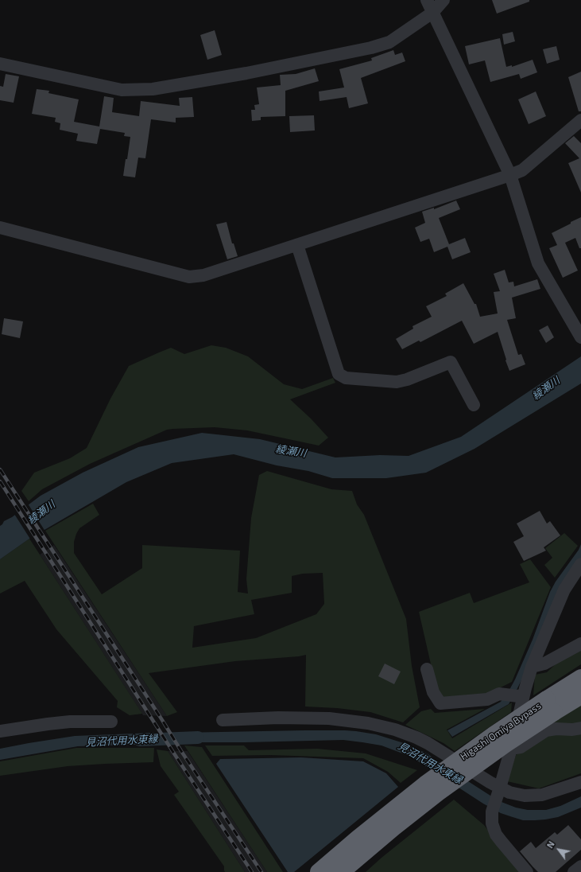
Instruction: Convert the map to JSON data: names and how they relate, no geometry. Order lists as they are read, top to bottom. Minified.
{"streets":{"highway":["Higashi Omiya Bypass"]},"water":["綾瀬川","見沼代用水東縁"],"north":"top left"}
